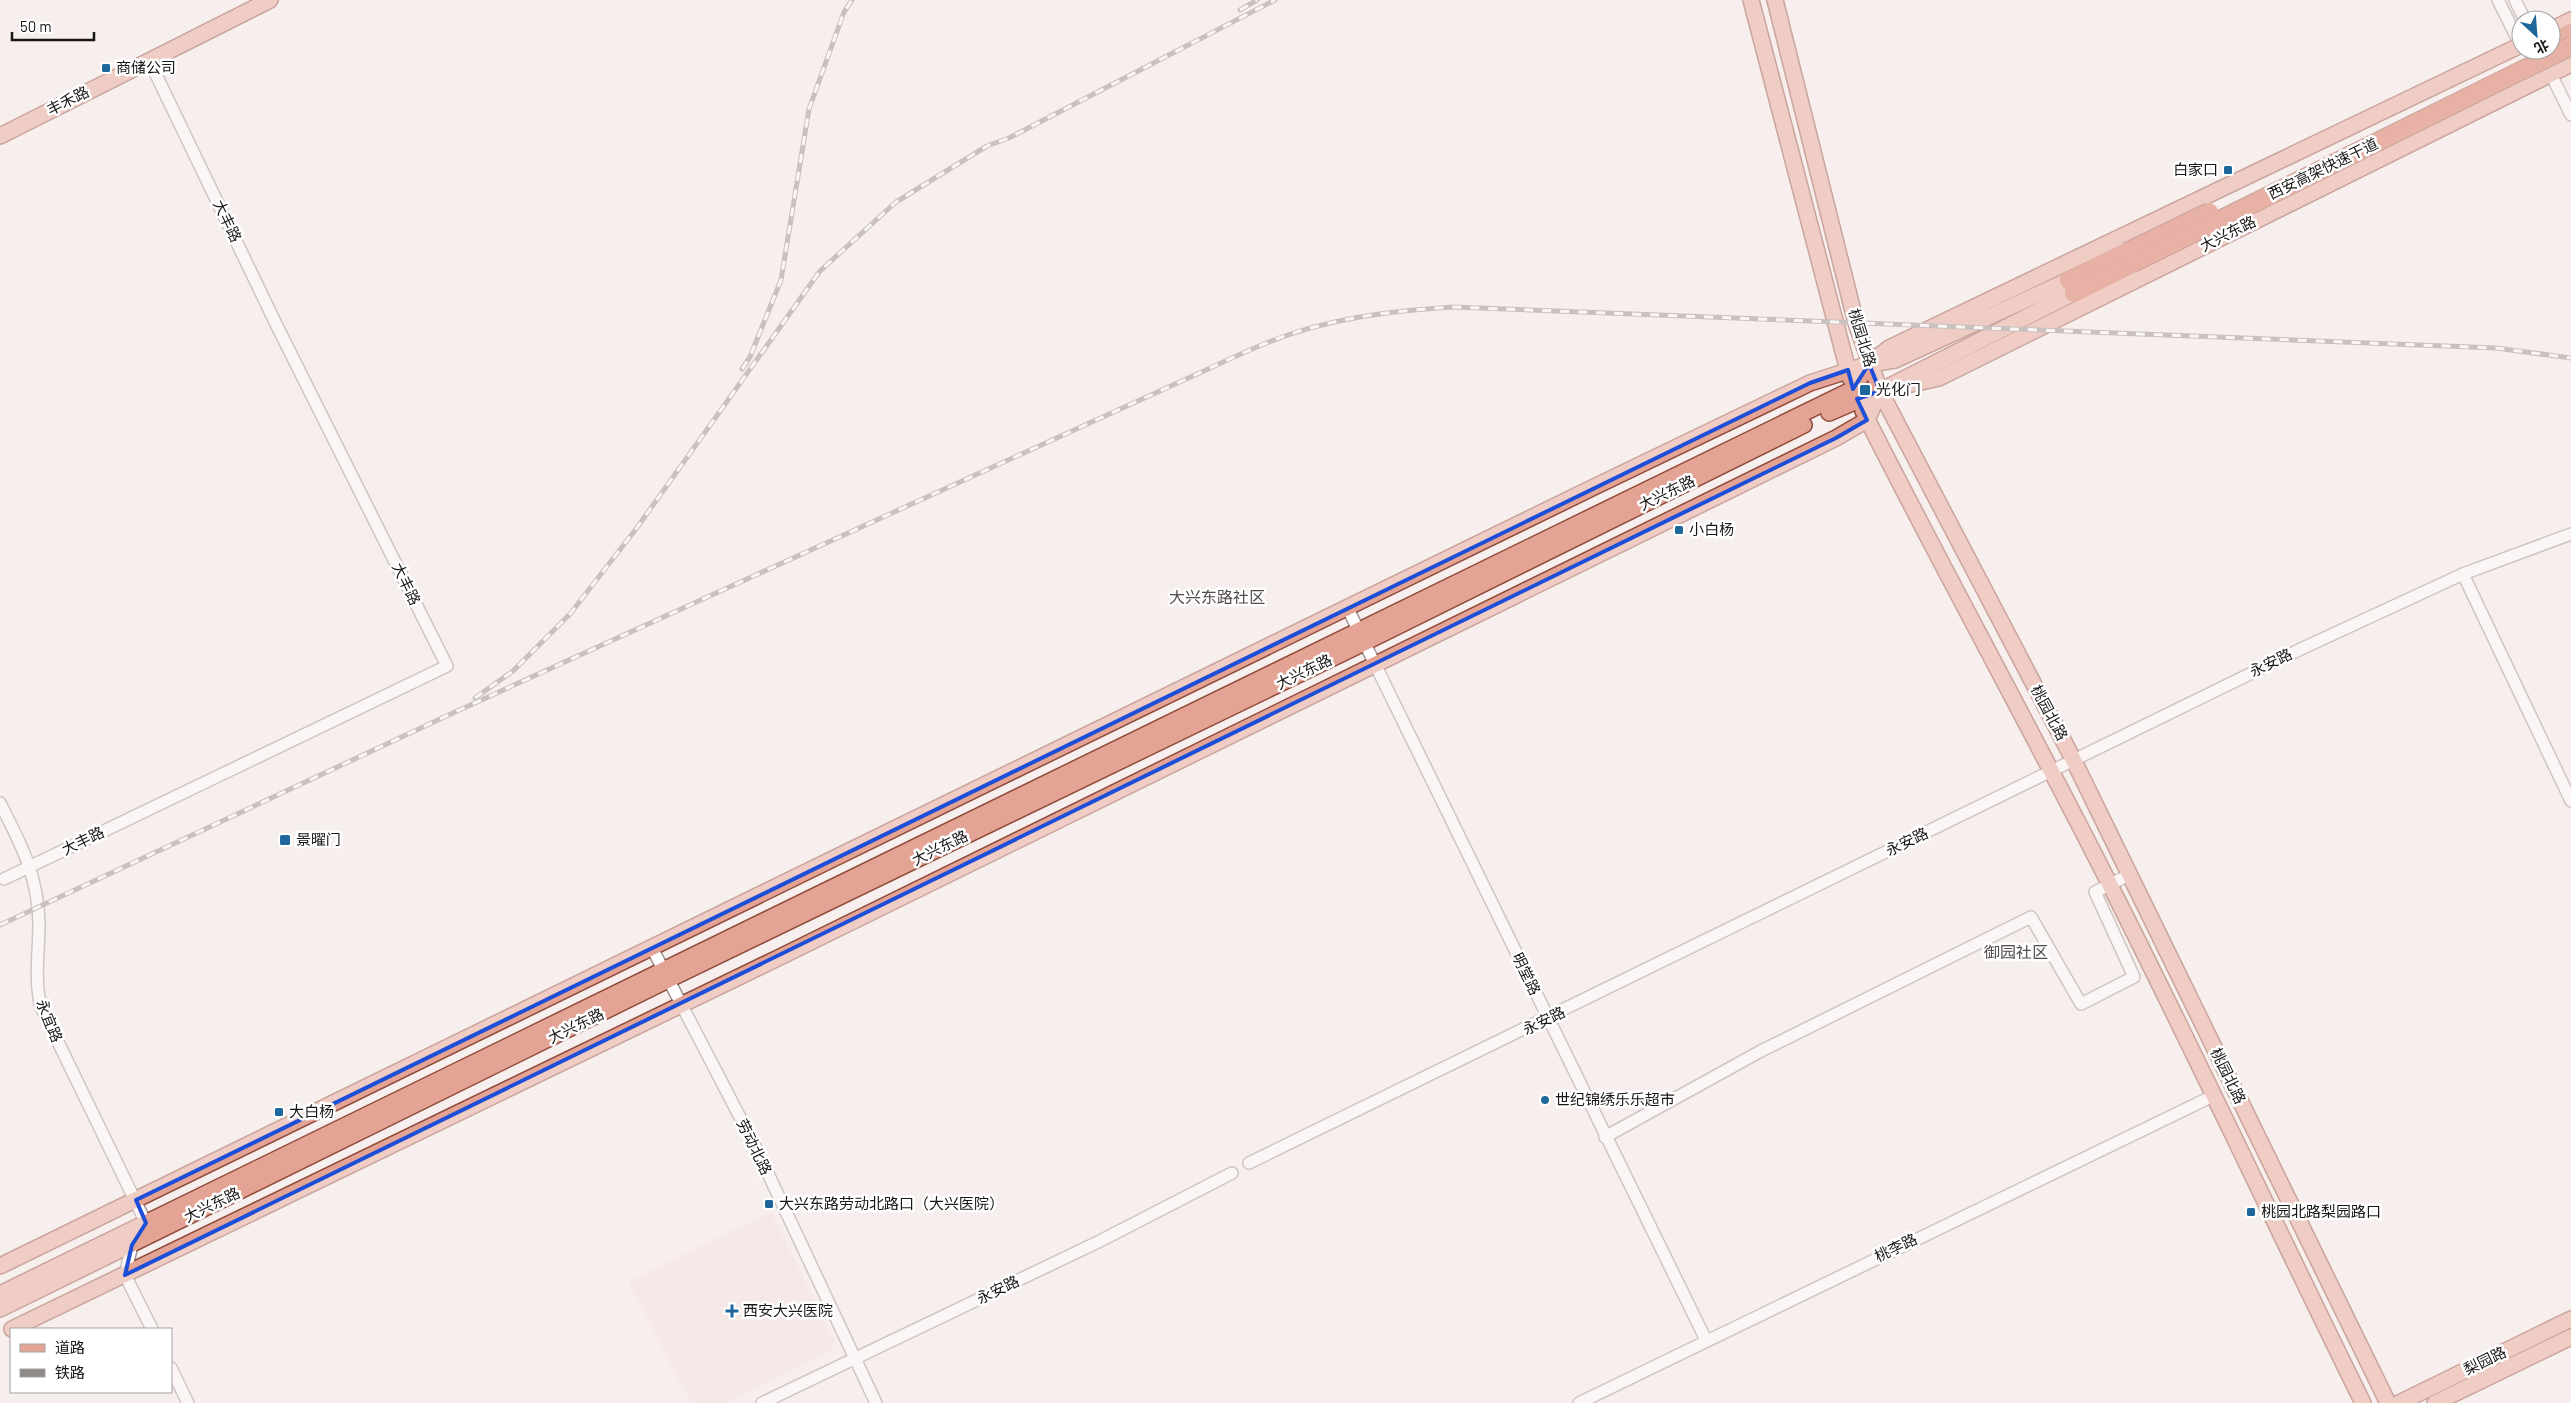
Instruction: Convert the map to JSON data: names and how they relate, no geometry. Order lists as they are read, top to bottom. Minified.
{"streets":{"highway":["西安高架快速干道"],"main road":["丰禾路","大兴东路","桃园北路","梨园路"],"street":["大丰路","永安路","明堂路","永宜路","劳动北路","桃李路"]},"crossings":[["丰禾路","大丰路"],["西安高架快速干道","大兴东路"],["大丰路","永宜路"],["大兴东路","桃园北路"],["大兴东路","明堂路"],["大兴东路","永宜路"],["大兴东路","劳动北路"],["桃园北路","永安路"],["桃园北路","桃李路"],["永安路","明堂路"],["永安路","劳动北路"],["明堂路","桃李路"]],"districts":["大兴东路社区","御园社区"],"places":{"transit":["商储公司","白家口","光化门","小白杨","景曜门","大白杨","大兴东路劳动北路口（大兴医院）","桃园北路梨园路口"],"other":["世纪锦绣乐乐超市"],"health":["西安大兴医院"]},"legend":["道路","铁路"],"scale_bar":"50 m","north":"bottom right"}
